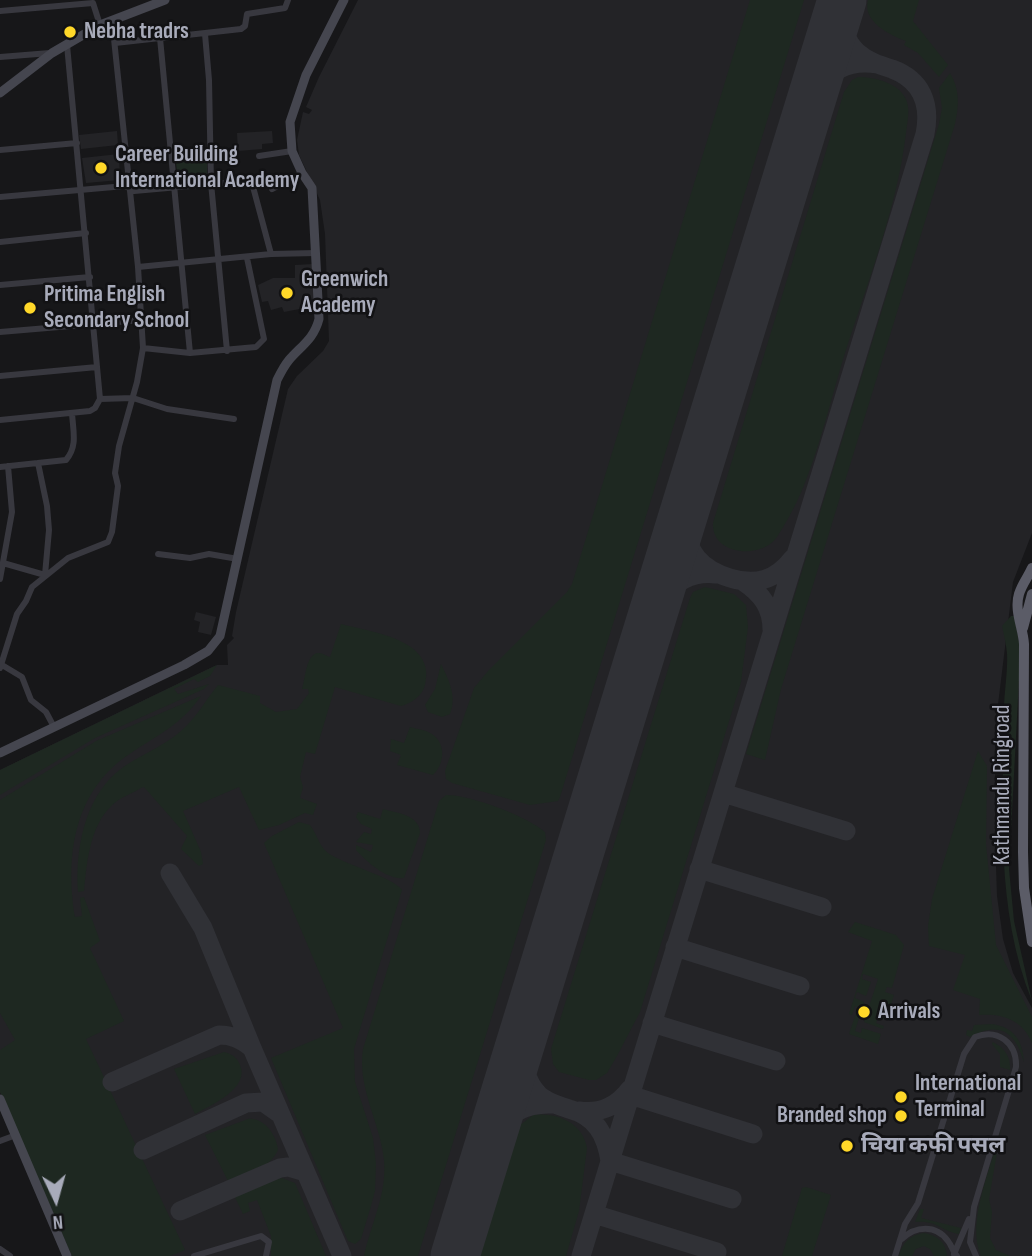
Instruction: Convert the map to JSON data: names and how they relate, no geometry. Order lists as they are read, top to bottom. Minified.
{"streets":{"highway":["Kathmandu Ringroad"]},"places":["Nebha tradrs","Career Building International Academy","Greenwich Academy","Pritima English Secondary School","Arrivals","International Terminal","Branded shop","चिया कफी पसल"],"north":"bottom"}
